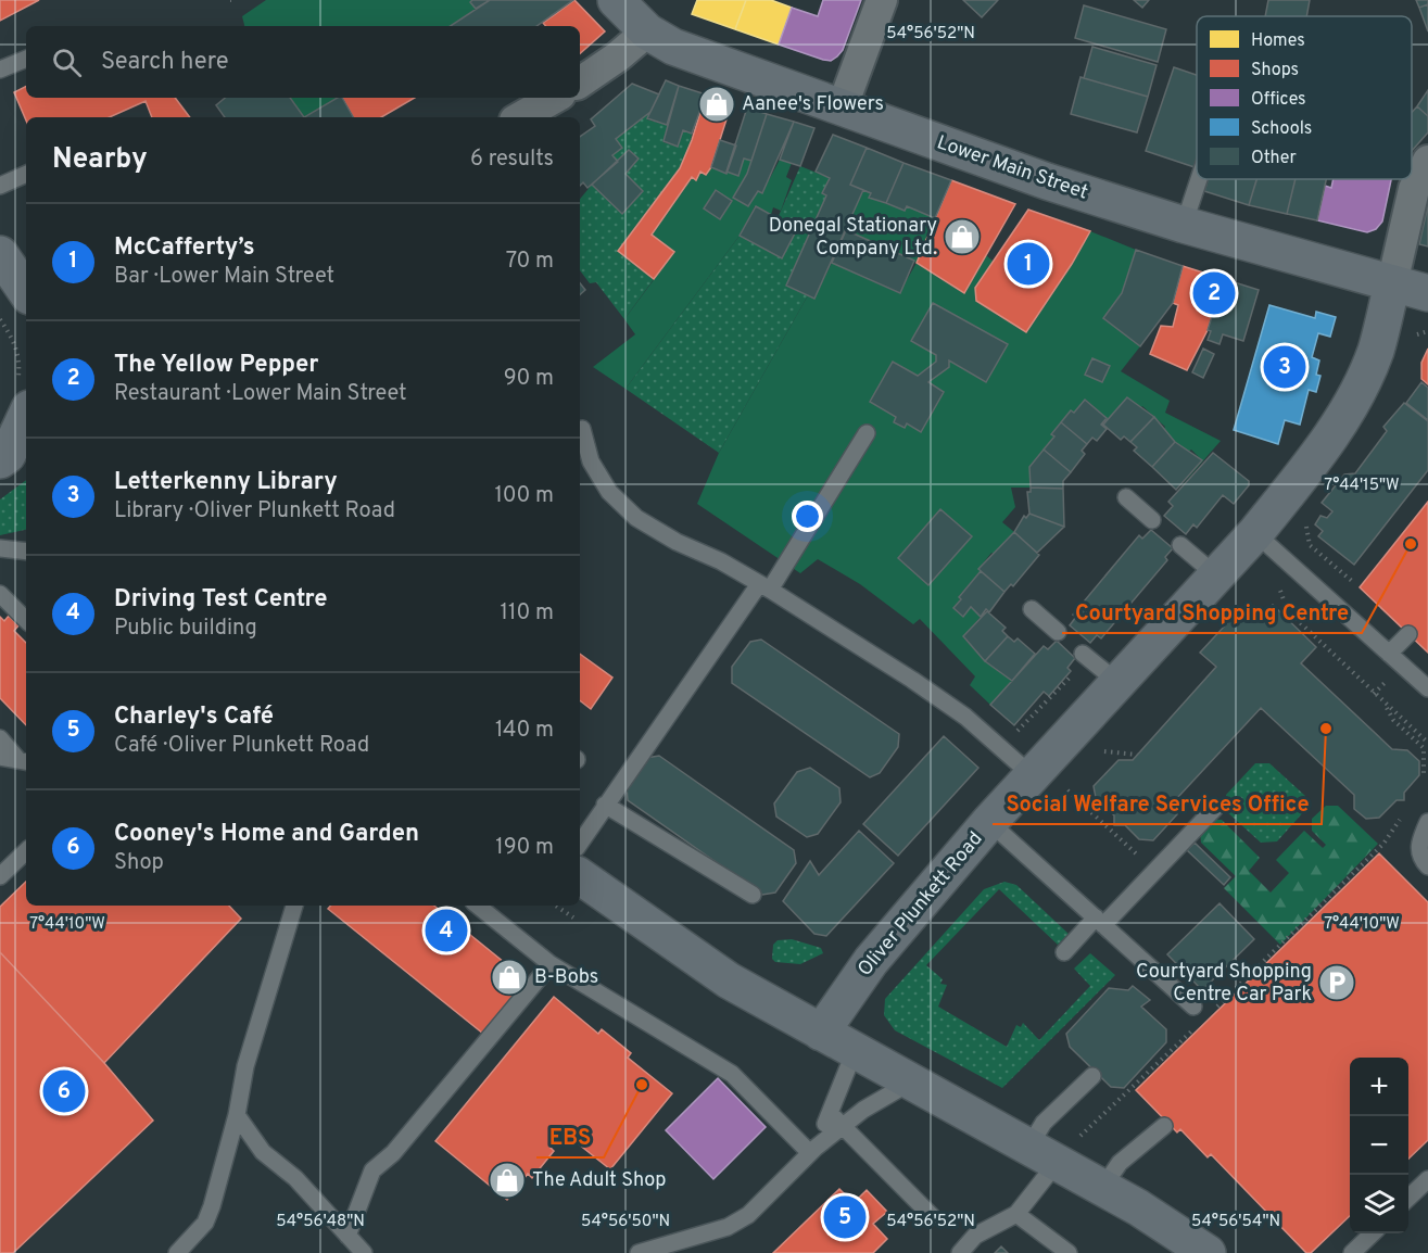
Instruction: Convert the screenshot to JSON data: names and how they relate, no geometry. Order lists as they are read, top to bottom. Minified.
{"streets":{"street":["Lower Main Street","Oliver Plunkett Road"]},"crossings":[["Lower Main Street","Oliver Plunkett Road"]],"places":{"shop":["Aanee's Flowers","Donegal Stationary Company Ltd.","B-Bobs","The Adult Shop"],"other":["Courtyard Shopping Centre","Social Welfare Services Office","EBS"],"parking":["Courtyard Shopping Centre Car Park"]},"legend":["Homes","Shops","Offices","Schools","Other"],"page":{"search":"Search here","heading":["Nearby","6 results"],"list":[{"mark":"1","name":"McCafferty’s","note":"Bar · Lower Main Street","value":"70 m"},{"mark":"2","name":"The Yellow Pepper","note":"Restaurant · Lower Main Street","value":"90 m"},{"mark":"3","name":"Letterkenny Library","note":"Library · Oliver Plunkett Road","value":"100 m"},{"mark":"4","name":"Driving Test Centre","note":"Public building","value":"110 m"},{"mark":"5","name":"Charley's Café","note":"Café · Oliver Plunkett Road","value":"140 m"},{"mark":"6","name":"Cooney's Home and Garden","note":"Shop","value":"190 m"}],"pins":["1","2","3","4","6","5"],"map_buttons":["+","−"]},"coordinates":["54°56'52\"N","7°44'15\"W","7°44'10\"W","54°56'48\"N","54°56'50\"N","54°56'54\"N"]}
